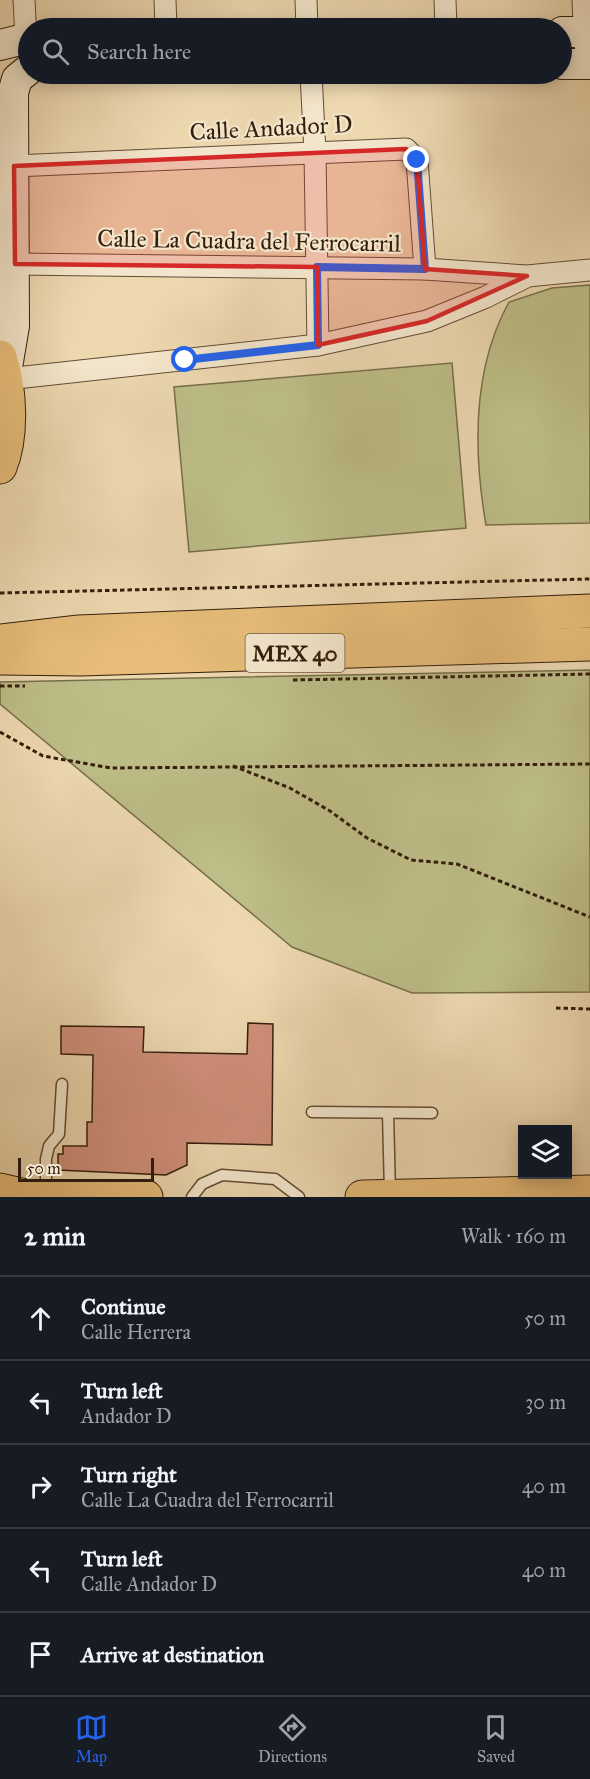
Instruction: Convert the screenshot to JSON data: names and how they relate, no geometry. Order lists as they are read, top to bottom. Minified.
{"streets":{"main road":["MEX 40"],"street":["Calle Andador D","Calle La Cuadra del Ferrocarril"]},"crossings":[["Calle Andador D","Calle La Cuadra del Ferrocarril"]],"scale_bar":"50 m","page":{"search":"Search here","scale":"50 m","heading":["2 min","Walk · 160 m"],"list":[["Continue","Calle Herrera","50 m"],["Turn left","Andador D","30 m"],["Turn right","Calle La Cuadra del Ferrocarril","40 m"],["Turn left","Calle Andador D","40 m"],"Arrive at destination"],"nav":["Map","Directions","Saved"]}}
